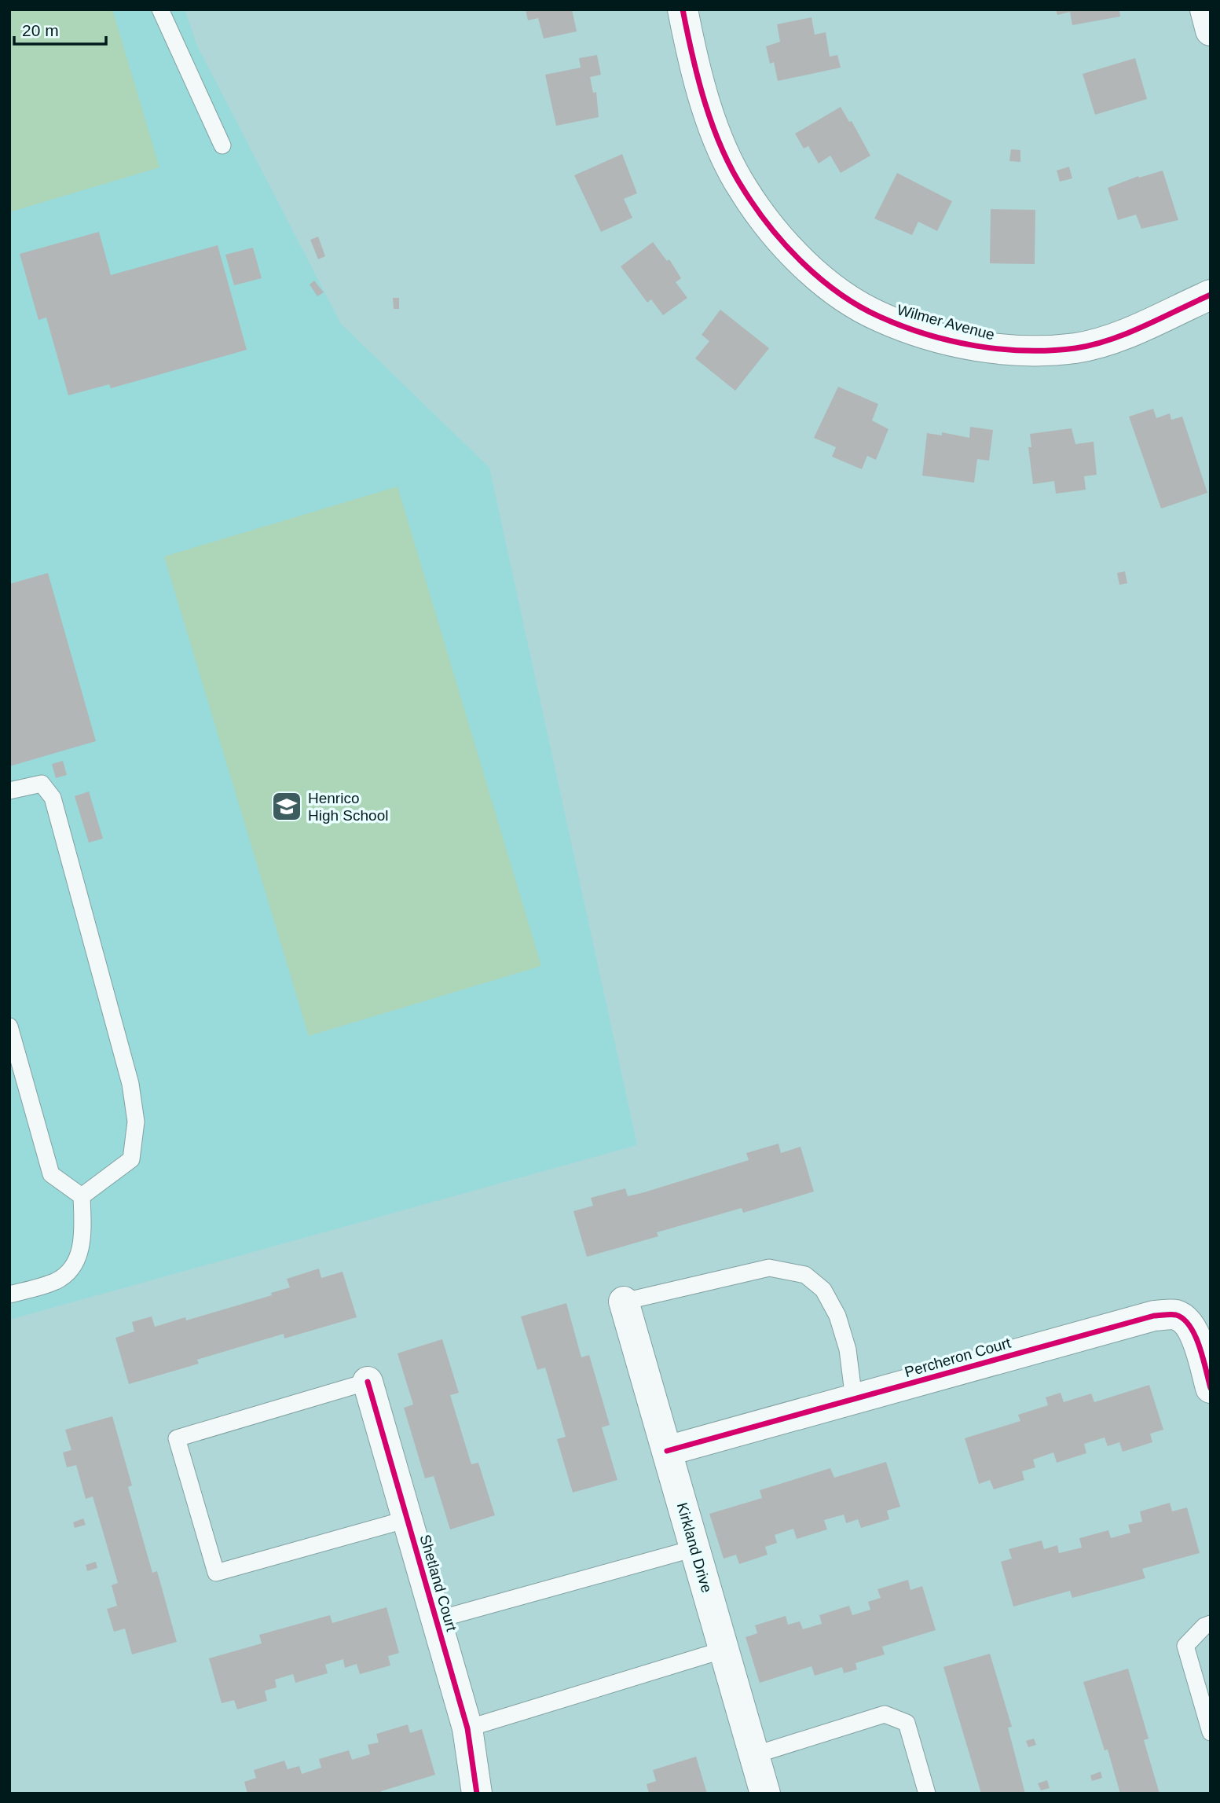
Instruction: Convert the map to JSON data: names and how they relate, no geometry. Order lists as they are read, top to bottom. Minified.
{"streets":{"street":["Wilmer Avenue","Percheron Court","Kirkland Drive","Shetland Court"]},"crossings":[["Percheron Court","Kirkland Drive"]],"places":{"school or university":["Henrico High School"]},"scale_bar":"20 m"}
